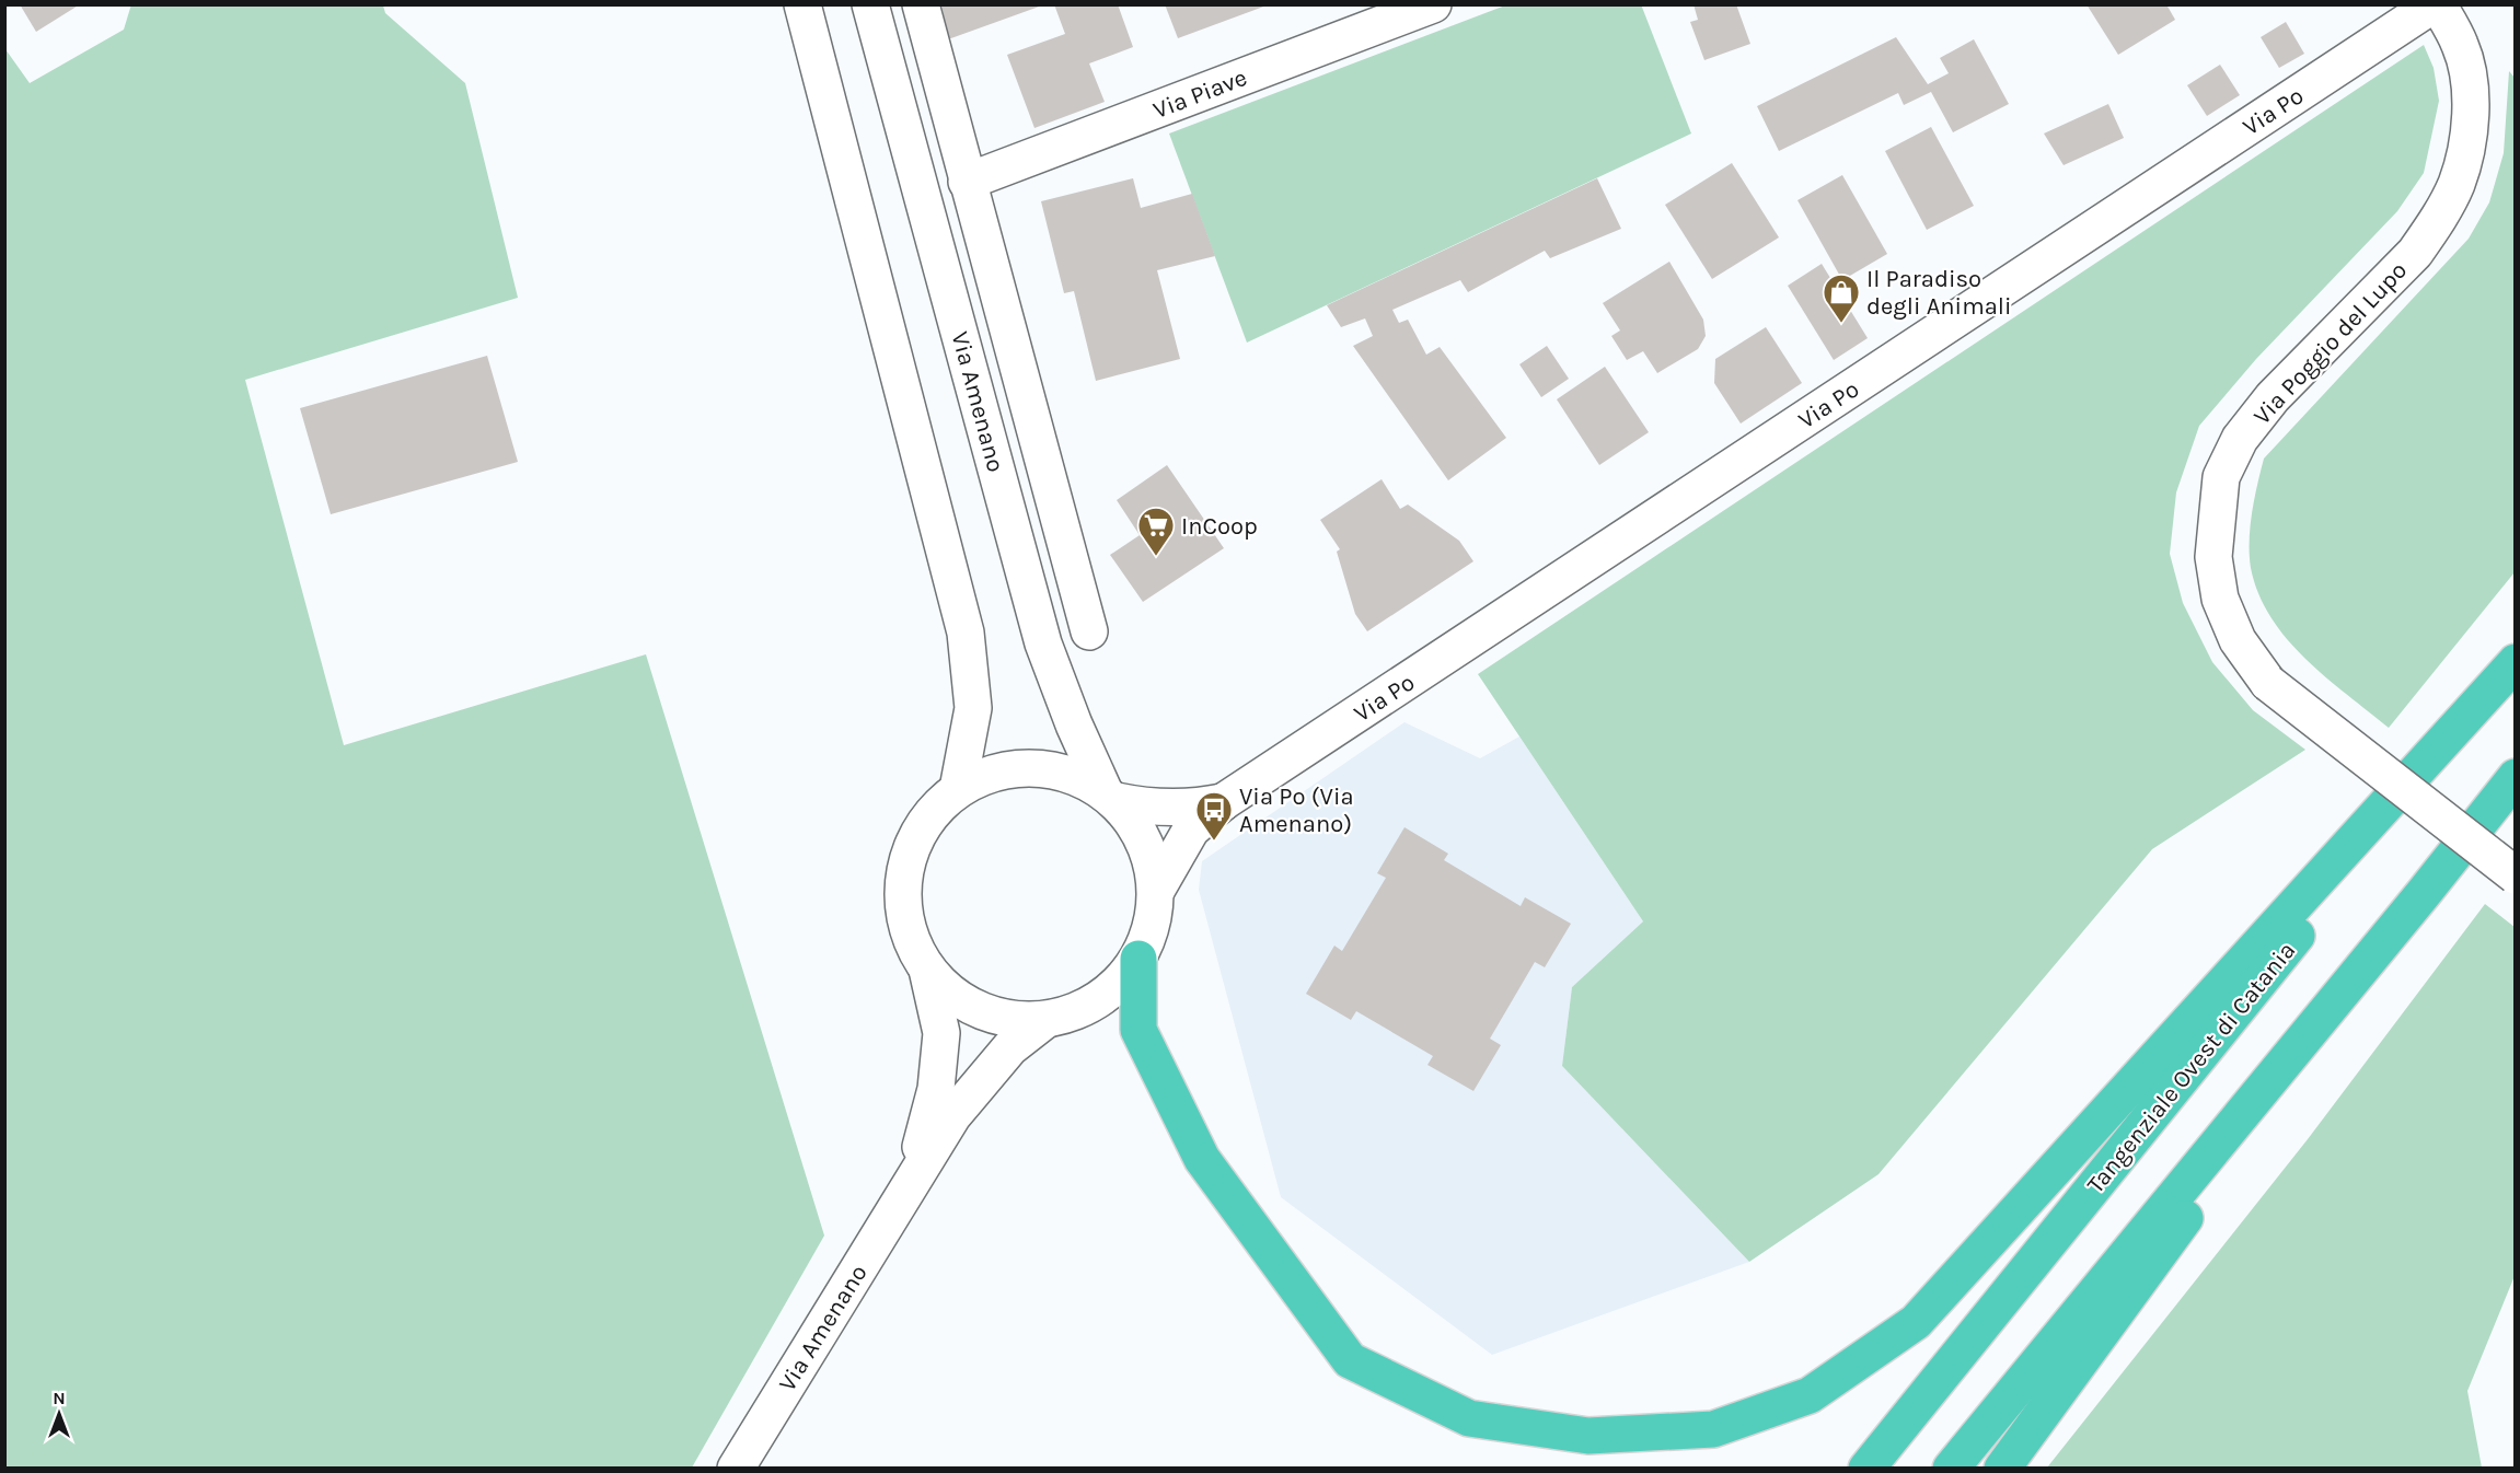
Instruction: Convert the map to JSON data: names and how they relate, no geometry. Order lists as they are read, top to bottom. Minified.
{"streets":{"highway":["Tangenziale Ovest di Catania"],"street":["Via Piave","Via Po","Via Poggio del Lupo","Via Amenano"]},"places":{"shop":["Il Paradiso degli Animali"],"supermarket":["InCoop"],"bus stop":["Via Po (Via Amenano)"]},"north":"top"}
